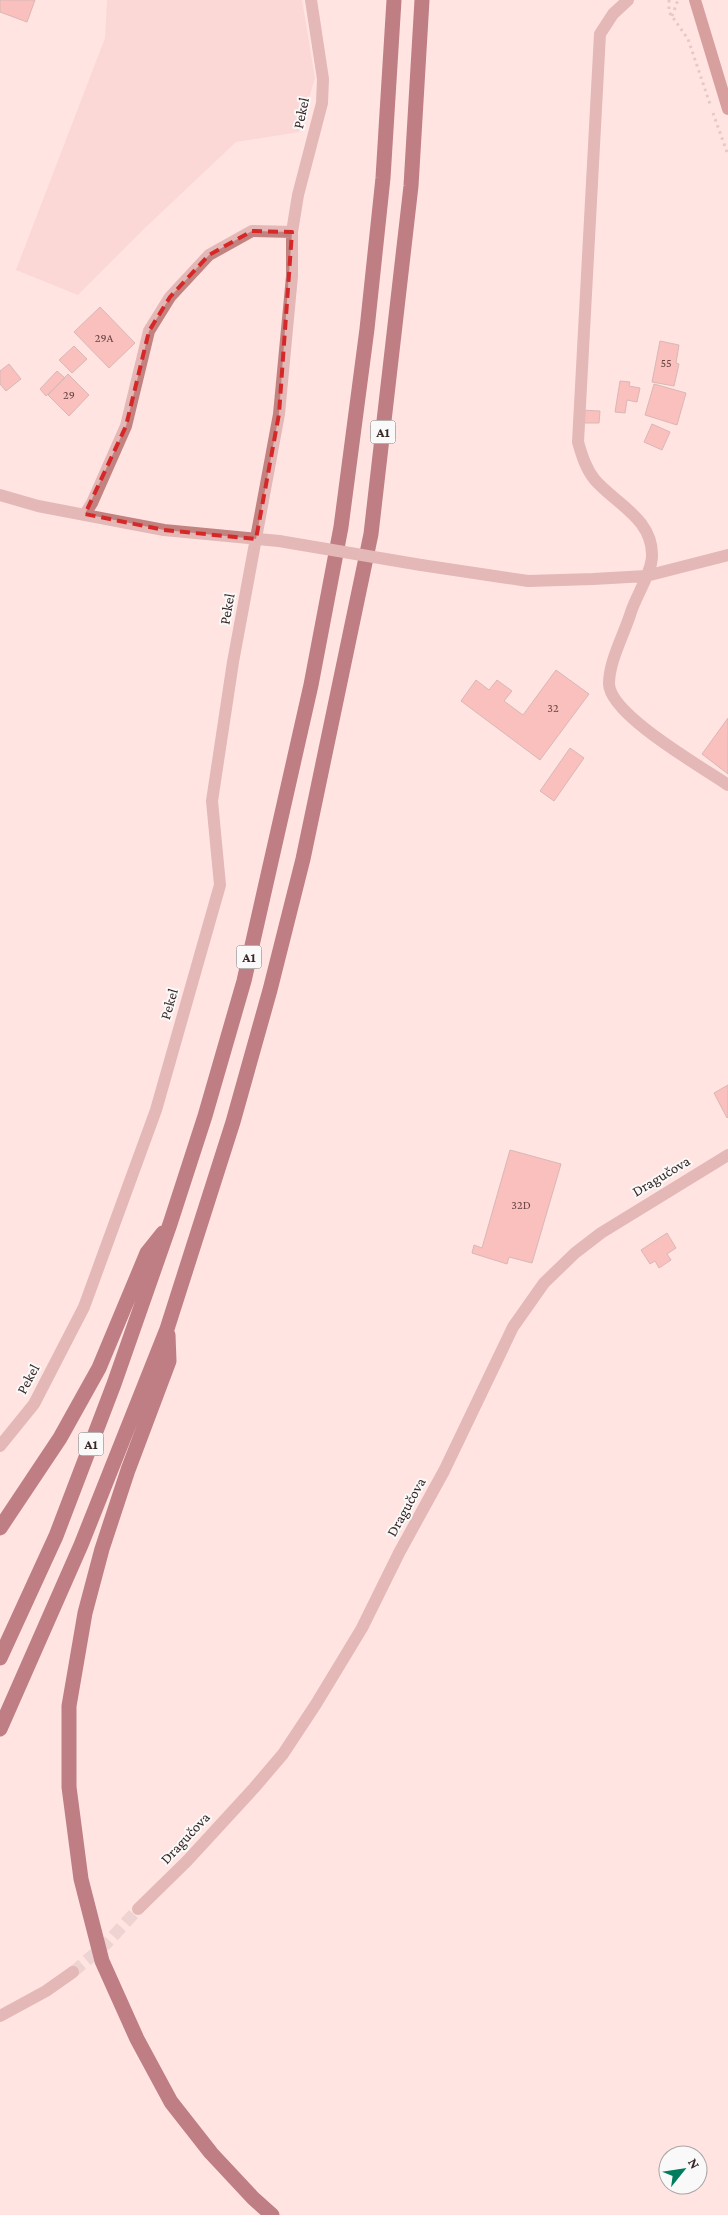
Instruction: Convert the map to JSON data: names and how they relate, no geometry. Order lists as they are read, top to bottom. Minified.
{"streets":{"highway":["A1"],"street":["Pekel","Dragučova"]},"house_numbers":["29A","55","29","32","32D"],"north":"top right"}
